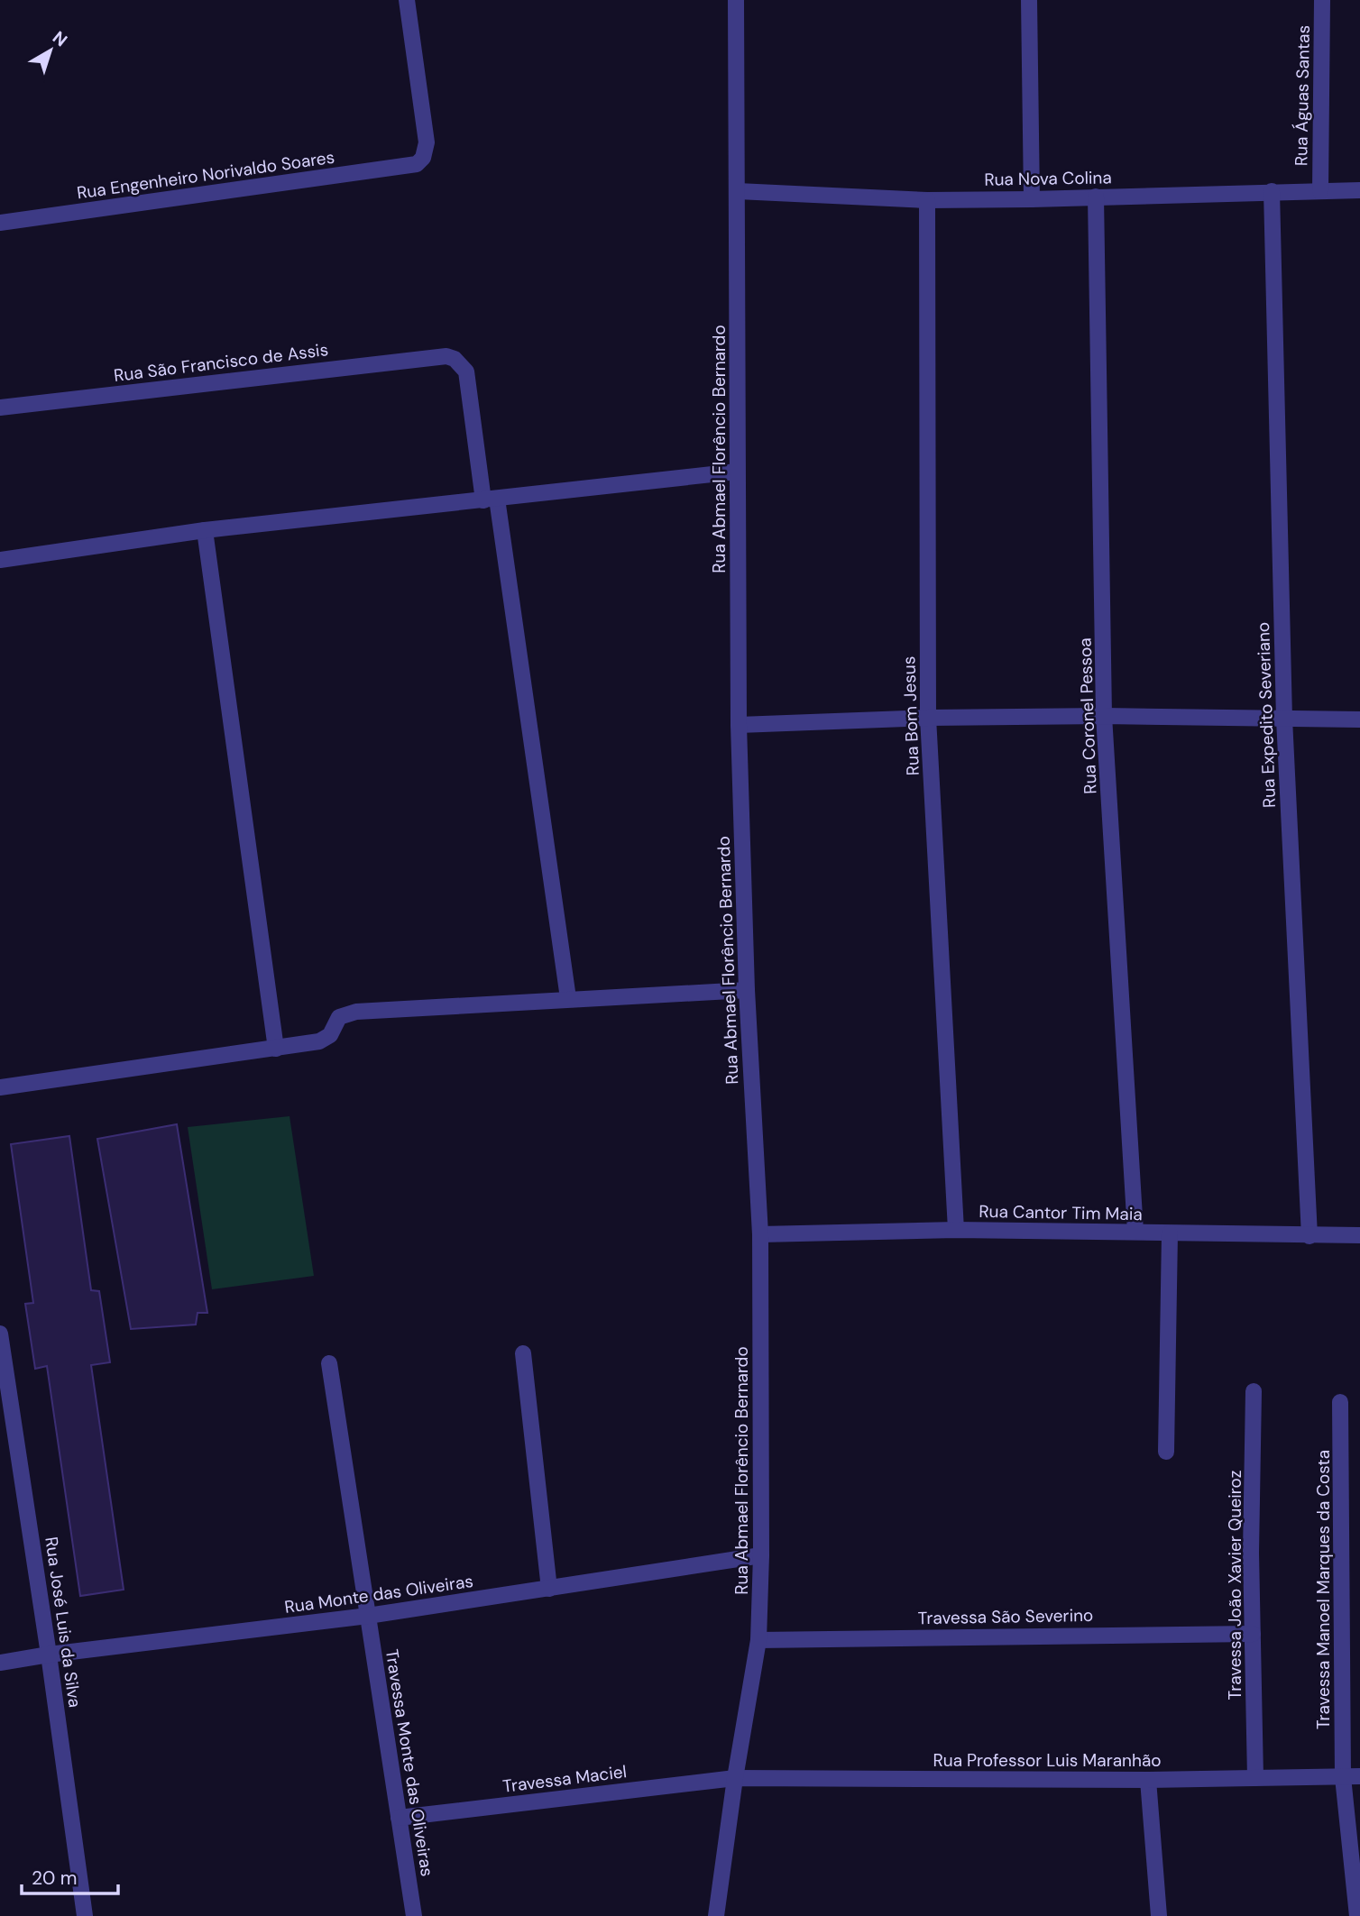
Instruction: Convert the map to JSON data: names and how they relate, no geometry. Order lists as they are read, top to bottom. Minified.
{"streets":{"street":["Rua Águas Santas","Rua Engenheiro Norivaldo Soares","Rua Nova Colina","Rua São Francisco de Assis","Rua Abmael Florêncio Bernardo","Rua Expedito Severiano","Rua Bom Jesus","Rua Coronel Pessoa","Rua Cantor Tim Maia","Travessa João Xavier Queiroz","Travessa Manoel Marques da Costa","Rua Monte das Oliveiras","Travessa São Severino","Rua José Luis da Silva","Rua Professor Luis Maranhão","Travessa Monte das Oliveiras","Travessa Maciel"]},"crossings":[["Rua Águas Santas","Rua Nova Colina"],["Rua Nova Colina","Rua Abmael Florêncio Bernardo"],["Rua Nova Colina","Rua Expedito Severiano"],["Rua Nova Colina","Rua Bom Jesus"],["Rua Nova Colina","Rua Coronel Pessoa"],["Rua Abmael Florêncio Bernardo","Rua Cantor Tim Maia"],["Rua Abmael Florêncio Bernardo","Rua Monte das Oliveiras"],["Rua Abmael Florêncio Bernardo","Travessa São Severino"],["Rua Abmael Florêncio Bernardo","Rua Professor Luis Maranhão"],["Rua Abmael Florêncio Bernardo","Travessa Maciel"],["Rua Expedito Severiano","Rua Cantor Tim Maia"],["Rua Bom Jesus","Rua Cantor Tim Maia"],["Rua Coronel Pessoa","Rua Cantor Tim Maia"],["Travessa João Xavier Queiroz","Travessa São Severino"],["Travessa João Xavier Queiroz","Rua Professor Luis Maranhão"],["Travessa Manoel Marques da Costa","Rua Professor Luis Maranhão"],["Rua Monte das Oliveiras","Rua José Luis da Silva"],["Rua Monte das Oliveiras","Travessa Monte das Oliveiras"],["Rua Professor Luis Maranhão","Travessa Maciel"],["Travessa Monte das Oliveiras","Travessa Maciel"]],"scale_bar":"20 m","north":"top right"}
